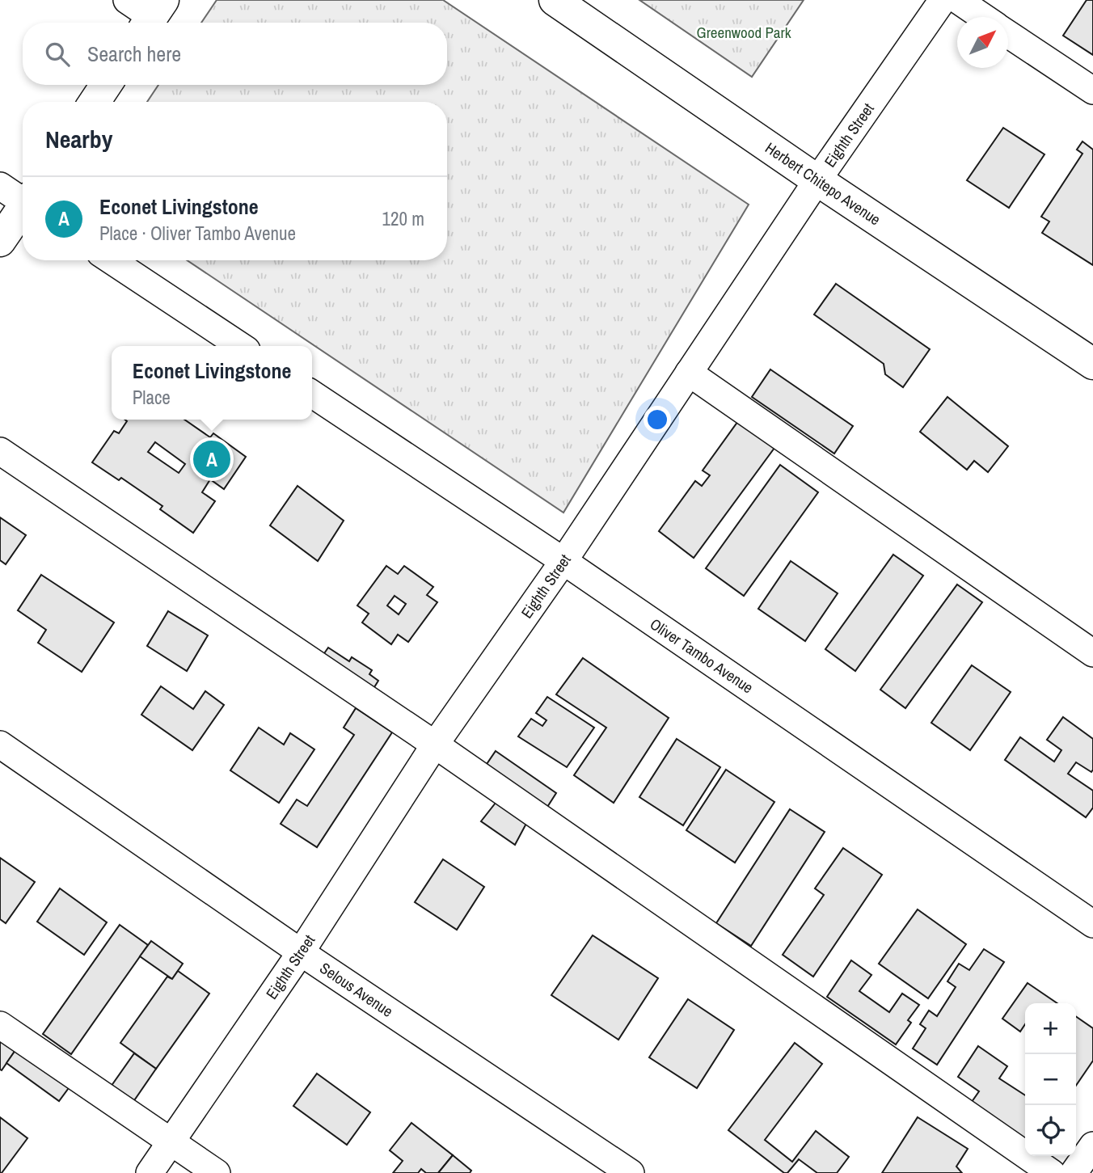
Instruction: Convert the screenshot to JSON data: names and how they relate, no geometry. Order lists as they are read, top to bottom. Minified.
{"streets":{"main road":["Herbert Chitepo Avenue"],"street":["Eighth Street","Oliver Tambo Avenue","Selous Avenue"]},"crossings":[["Eighth Street","Herbert Chitepo Avenue"],["Eighth Street","Oliver Tambo Avenue"],["Eighth Street","Selous Avenue"]],"parks":["Greenwood Park"],"north":"top right","page":{"search":"Search here","heading":"Nearby","list":[{"mark":"A","name":"Econet Livingstone","note":"Place · Oliver Tambo Avenue","value":"120 m"}],"popup":["Econet Livingstone","Place"],"pins":"A","map_buttons":["+","−"]}}
